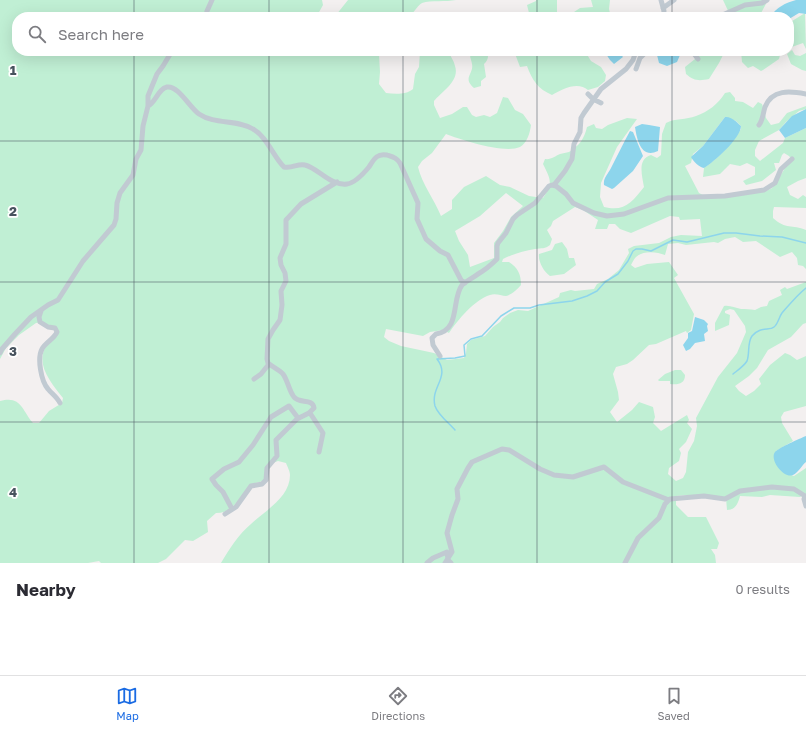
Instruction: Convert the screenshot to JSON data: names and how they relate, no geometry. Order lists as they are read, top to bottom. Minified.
{"page":{"search":"Search here","heading":["Nearby","0 results"],"nav":["Map","Directions","Saved"]},"grid":{"rows":["1","2","3","4"]}}
